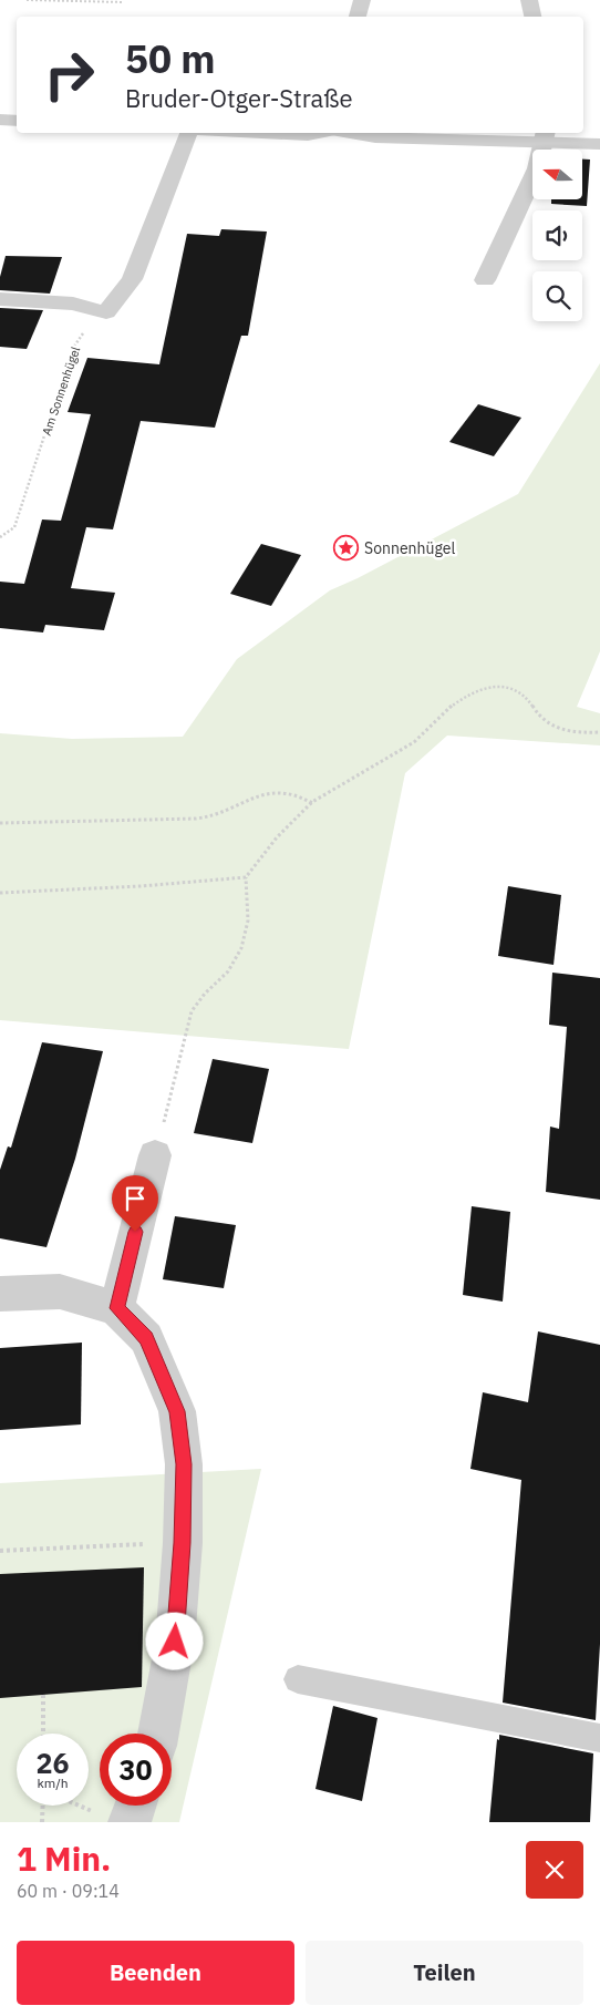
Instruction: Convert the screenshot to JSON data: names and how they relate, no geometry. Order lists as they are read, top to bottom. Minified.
{"streets":{"path":["Am Sonnenhügel"]},"places":{"place":["Sonnenhügel"]},"north":"left","page":{"turn":["50 m","Bruder-Otger-Straße"],"speed":"26 km/h","limit":"30","heading":["1 Min.","60 m · 09:14"],"buttons":["Beenden","Teilen"]}}
